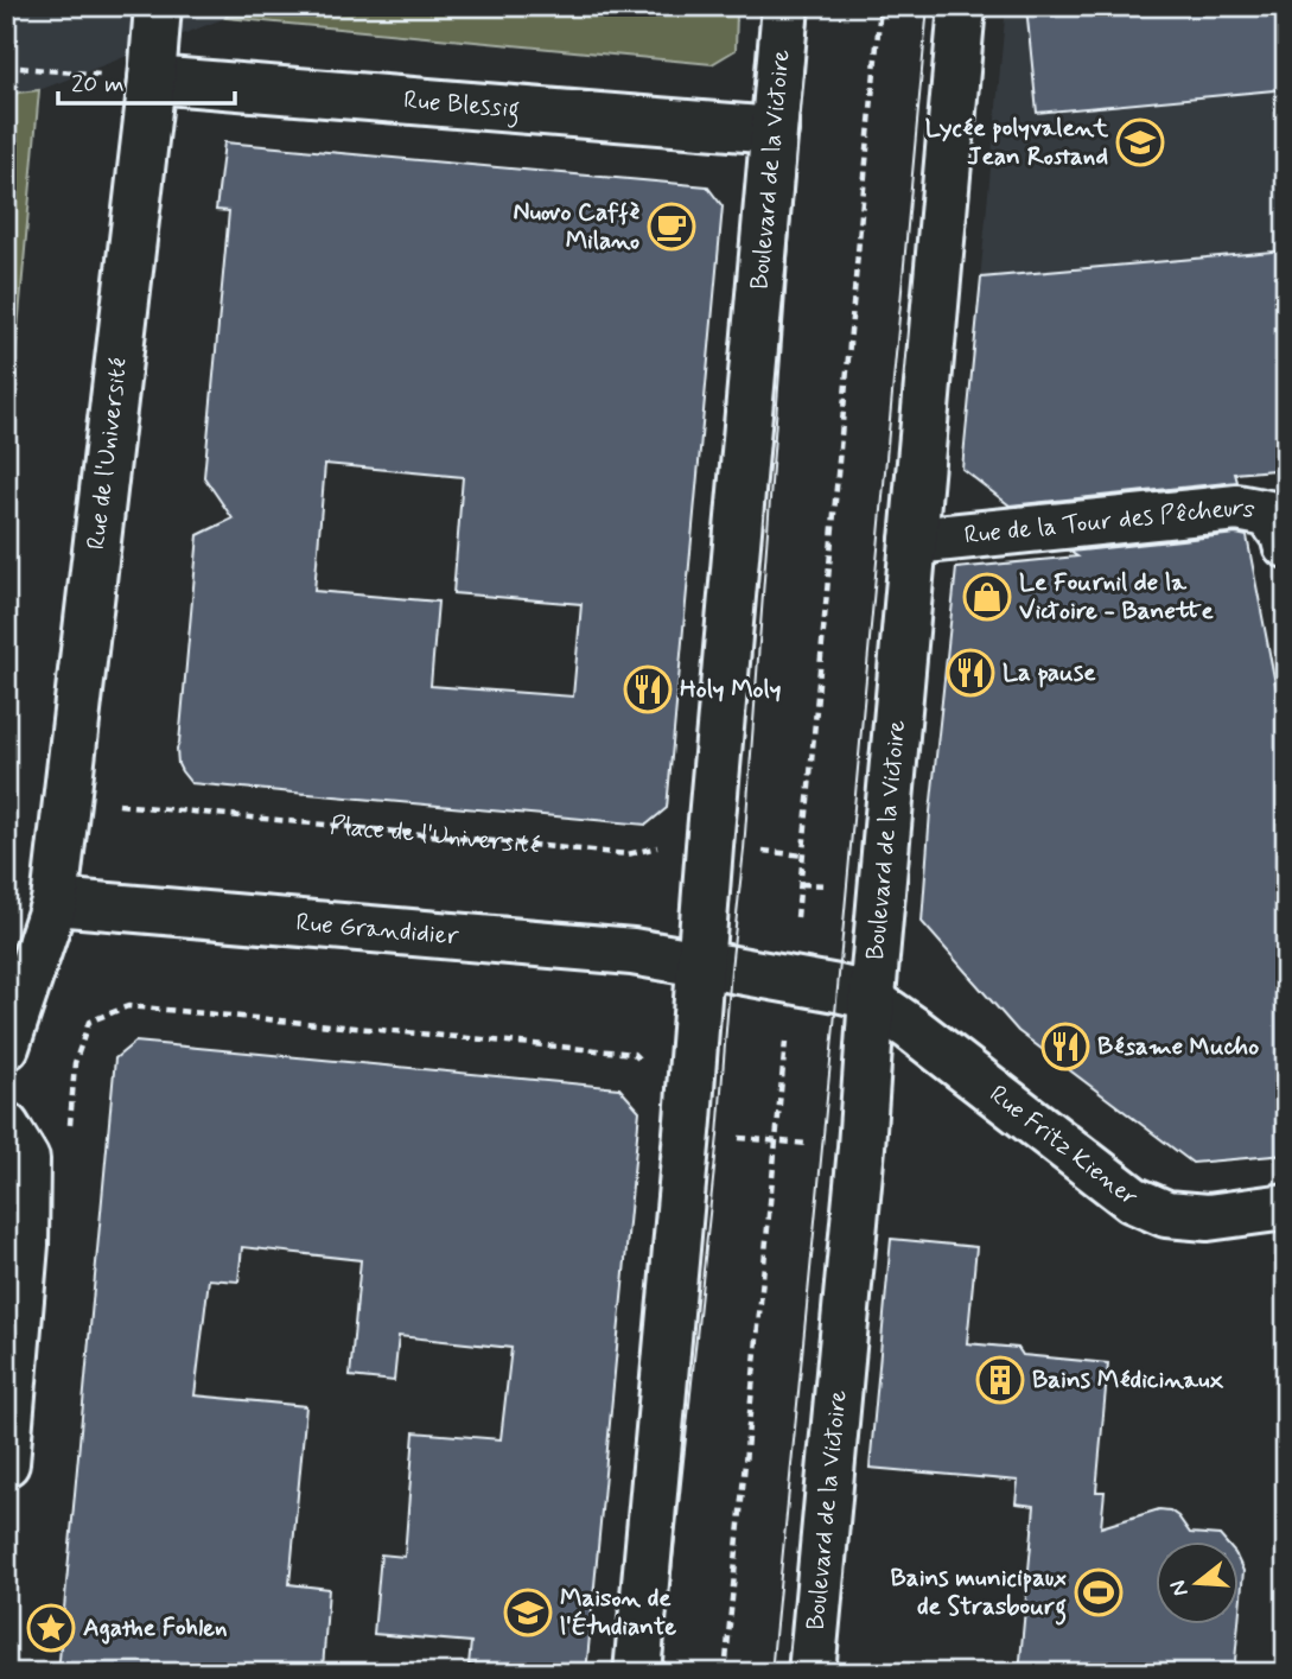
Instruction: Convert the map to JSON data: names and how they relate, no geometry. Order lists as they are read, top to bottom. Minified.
{"streets":{"street":["Rue Blessig","Boulevard de la Victoire","Rue de l'Université","Rue de la Tour des Pêcheurs","Rue Grandidier","Rue Fritz Kiener"],"path":["Place de l'Université"]},"crossings":[["Rue Blessig","Boulevard de la Victoire"],["Rue Blessig","Rue de l'Université"],["Boulevard de la Victoire","Rue de la Tour des Pêcheurs"],["Boulevard de la Victoire","Place de l'Université"],["Boulevard de la Victoire","Rue Grandidier"],["Boulevard de la Victoire","Rue Fritz Kiener"],["Rue de l'Université","Place de l'Université"],["Rue de l'Université","Rue Grandidier"],["Rue Grandidier","Rue Fritz Kiener"]],"places":{"school or university":["Lycée polyvalent Jean Rostand","Maison de l'Étudiante"],"cafe":["Nuovo Caffè Milano"],"shop":["Le Fournil de la Victoire - Banette"],"restaurant":["La pause","Holy Moly","Bésame Mucho"],"building":["Bains Médicinaux"],"sports":["Bains municipaux de Strasbourg"],"place":["Agathe Fohlen"]},"scale_bar":"20 m","north":"left"}
